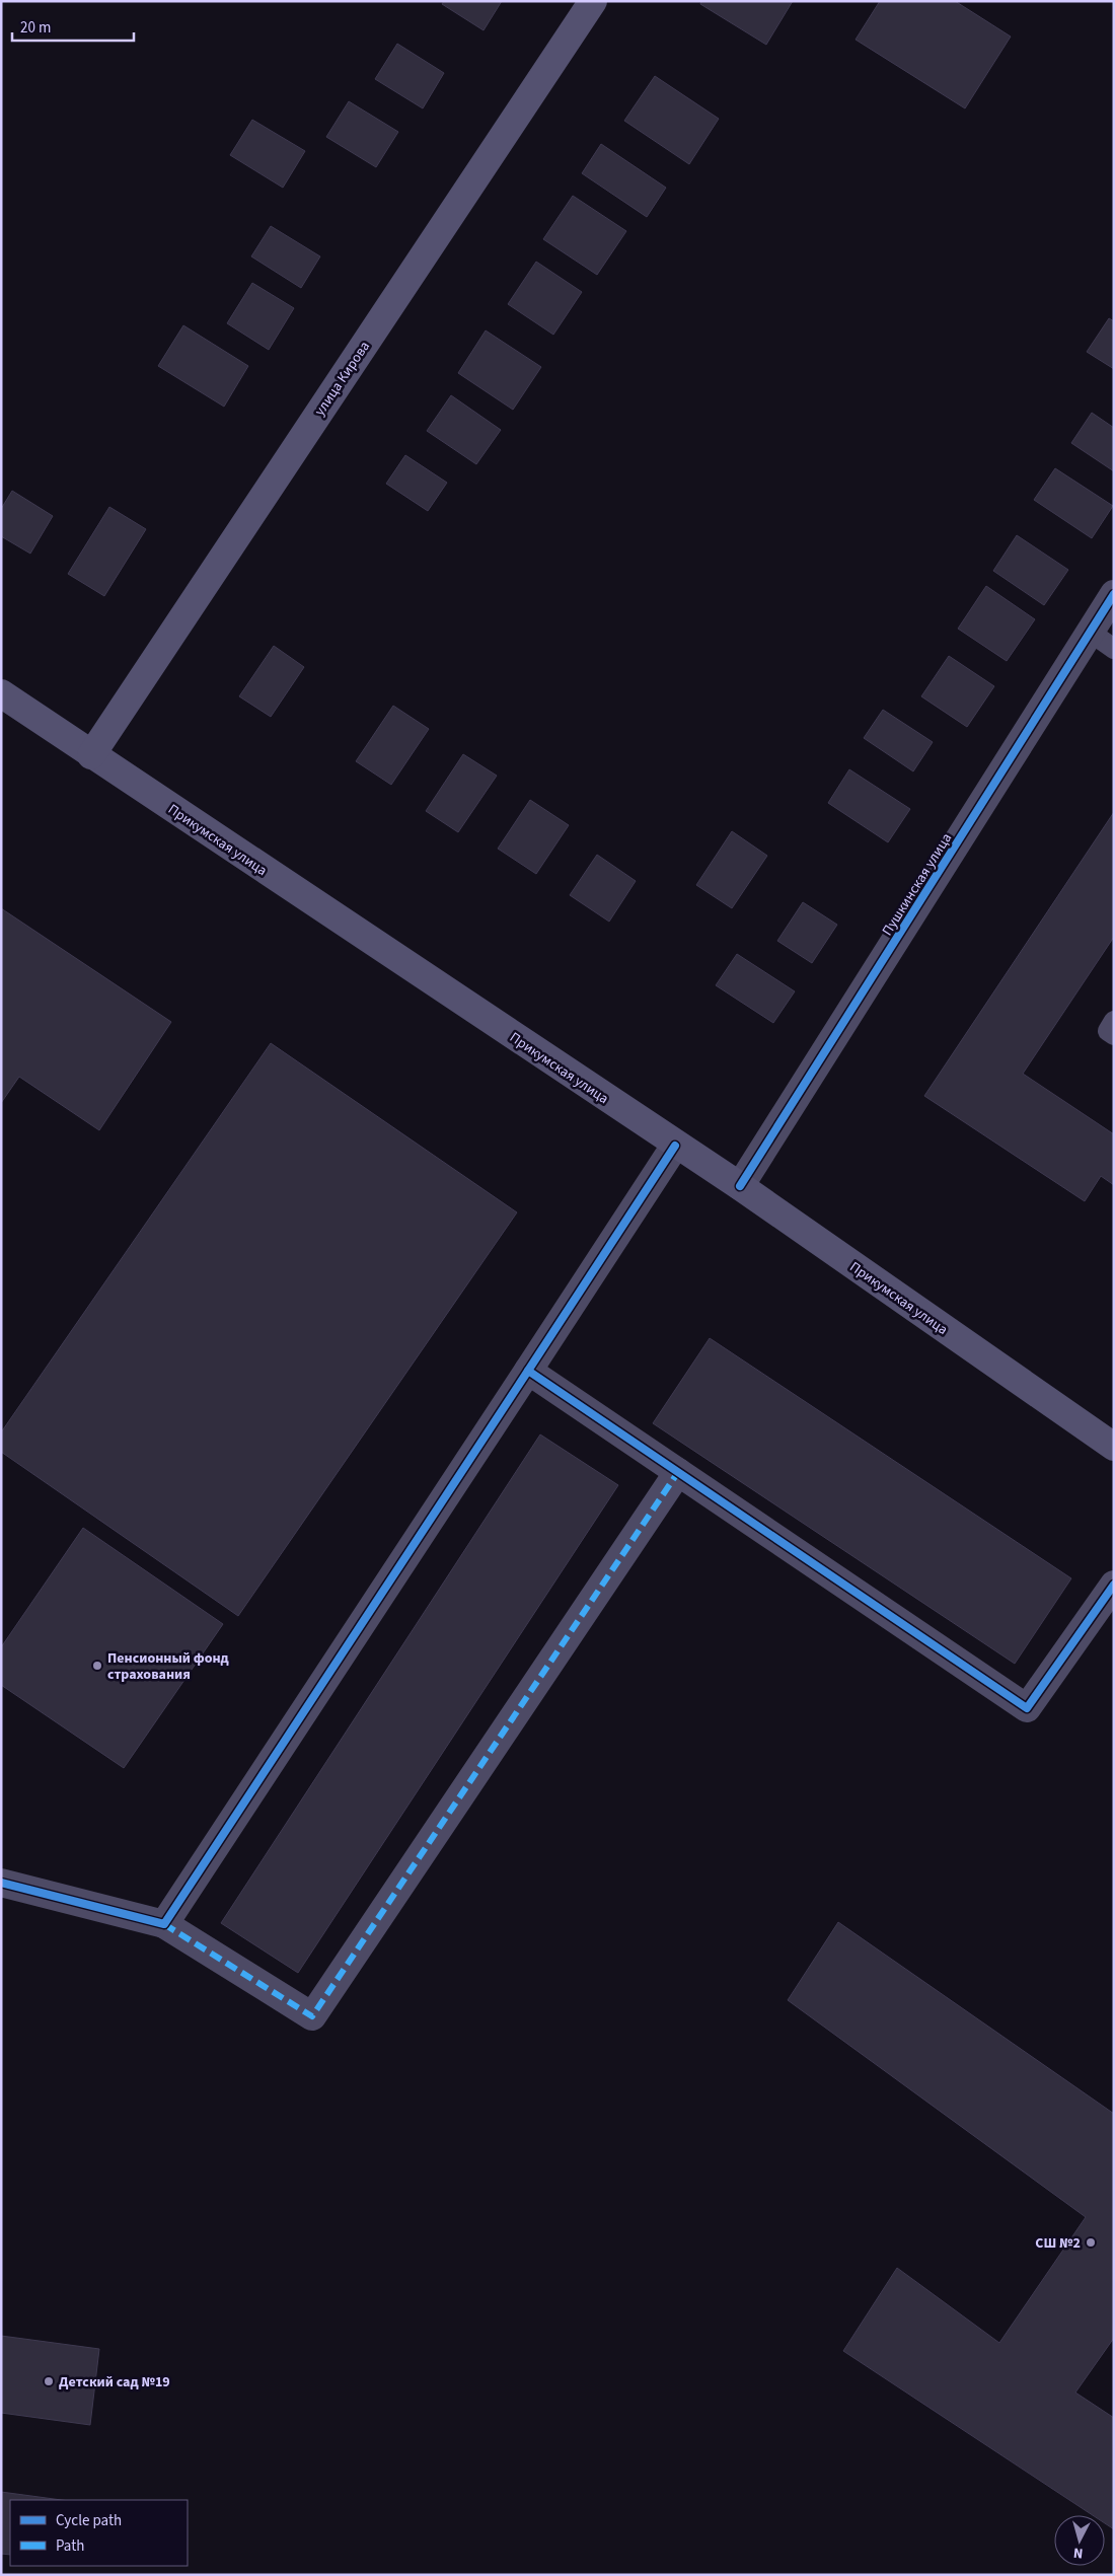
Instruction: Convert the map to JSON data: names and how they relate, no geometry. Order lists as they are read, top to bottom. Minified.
{"streets":{"main road":["улица Кирова","Прикумская улица"],"street":["Пушкинская улица"]},"crossings":[["улица Кирова","Прикумская улица"],["Прикумская улица","Пушкинская улица"]],"places":["Пенсионный фонд страхования","СШ №2","Детский сад №19"],"legend":["Cycle path","Path"],"scale_bar":"20 m","north":"bottom"}
